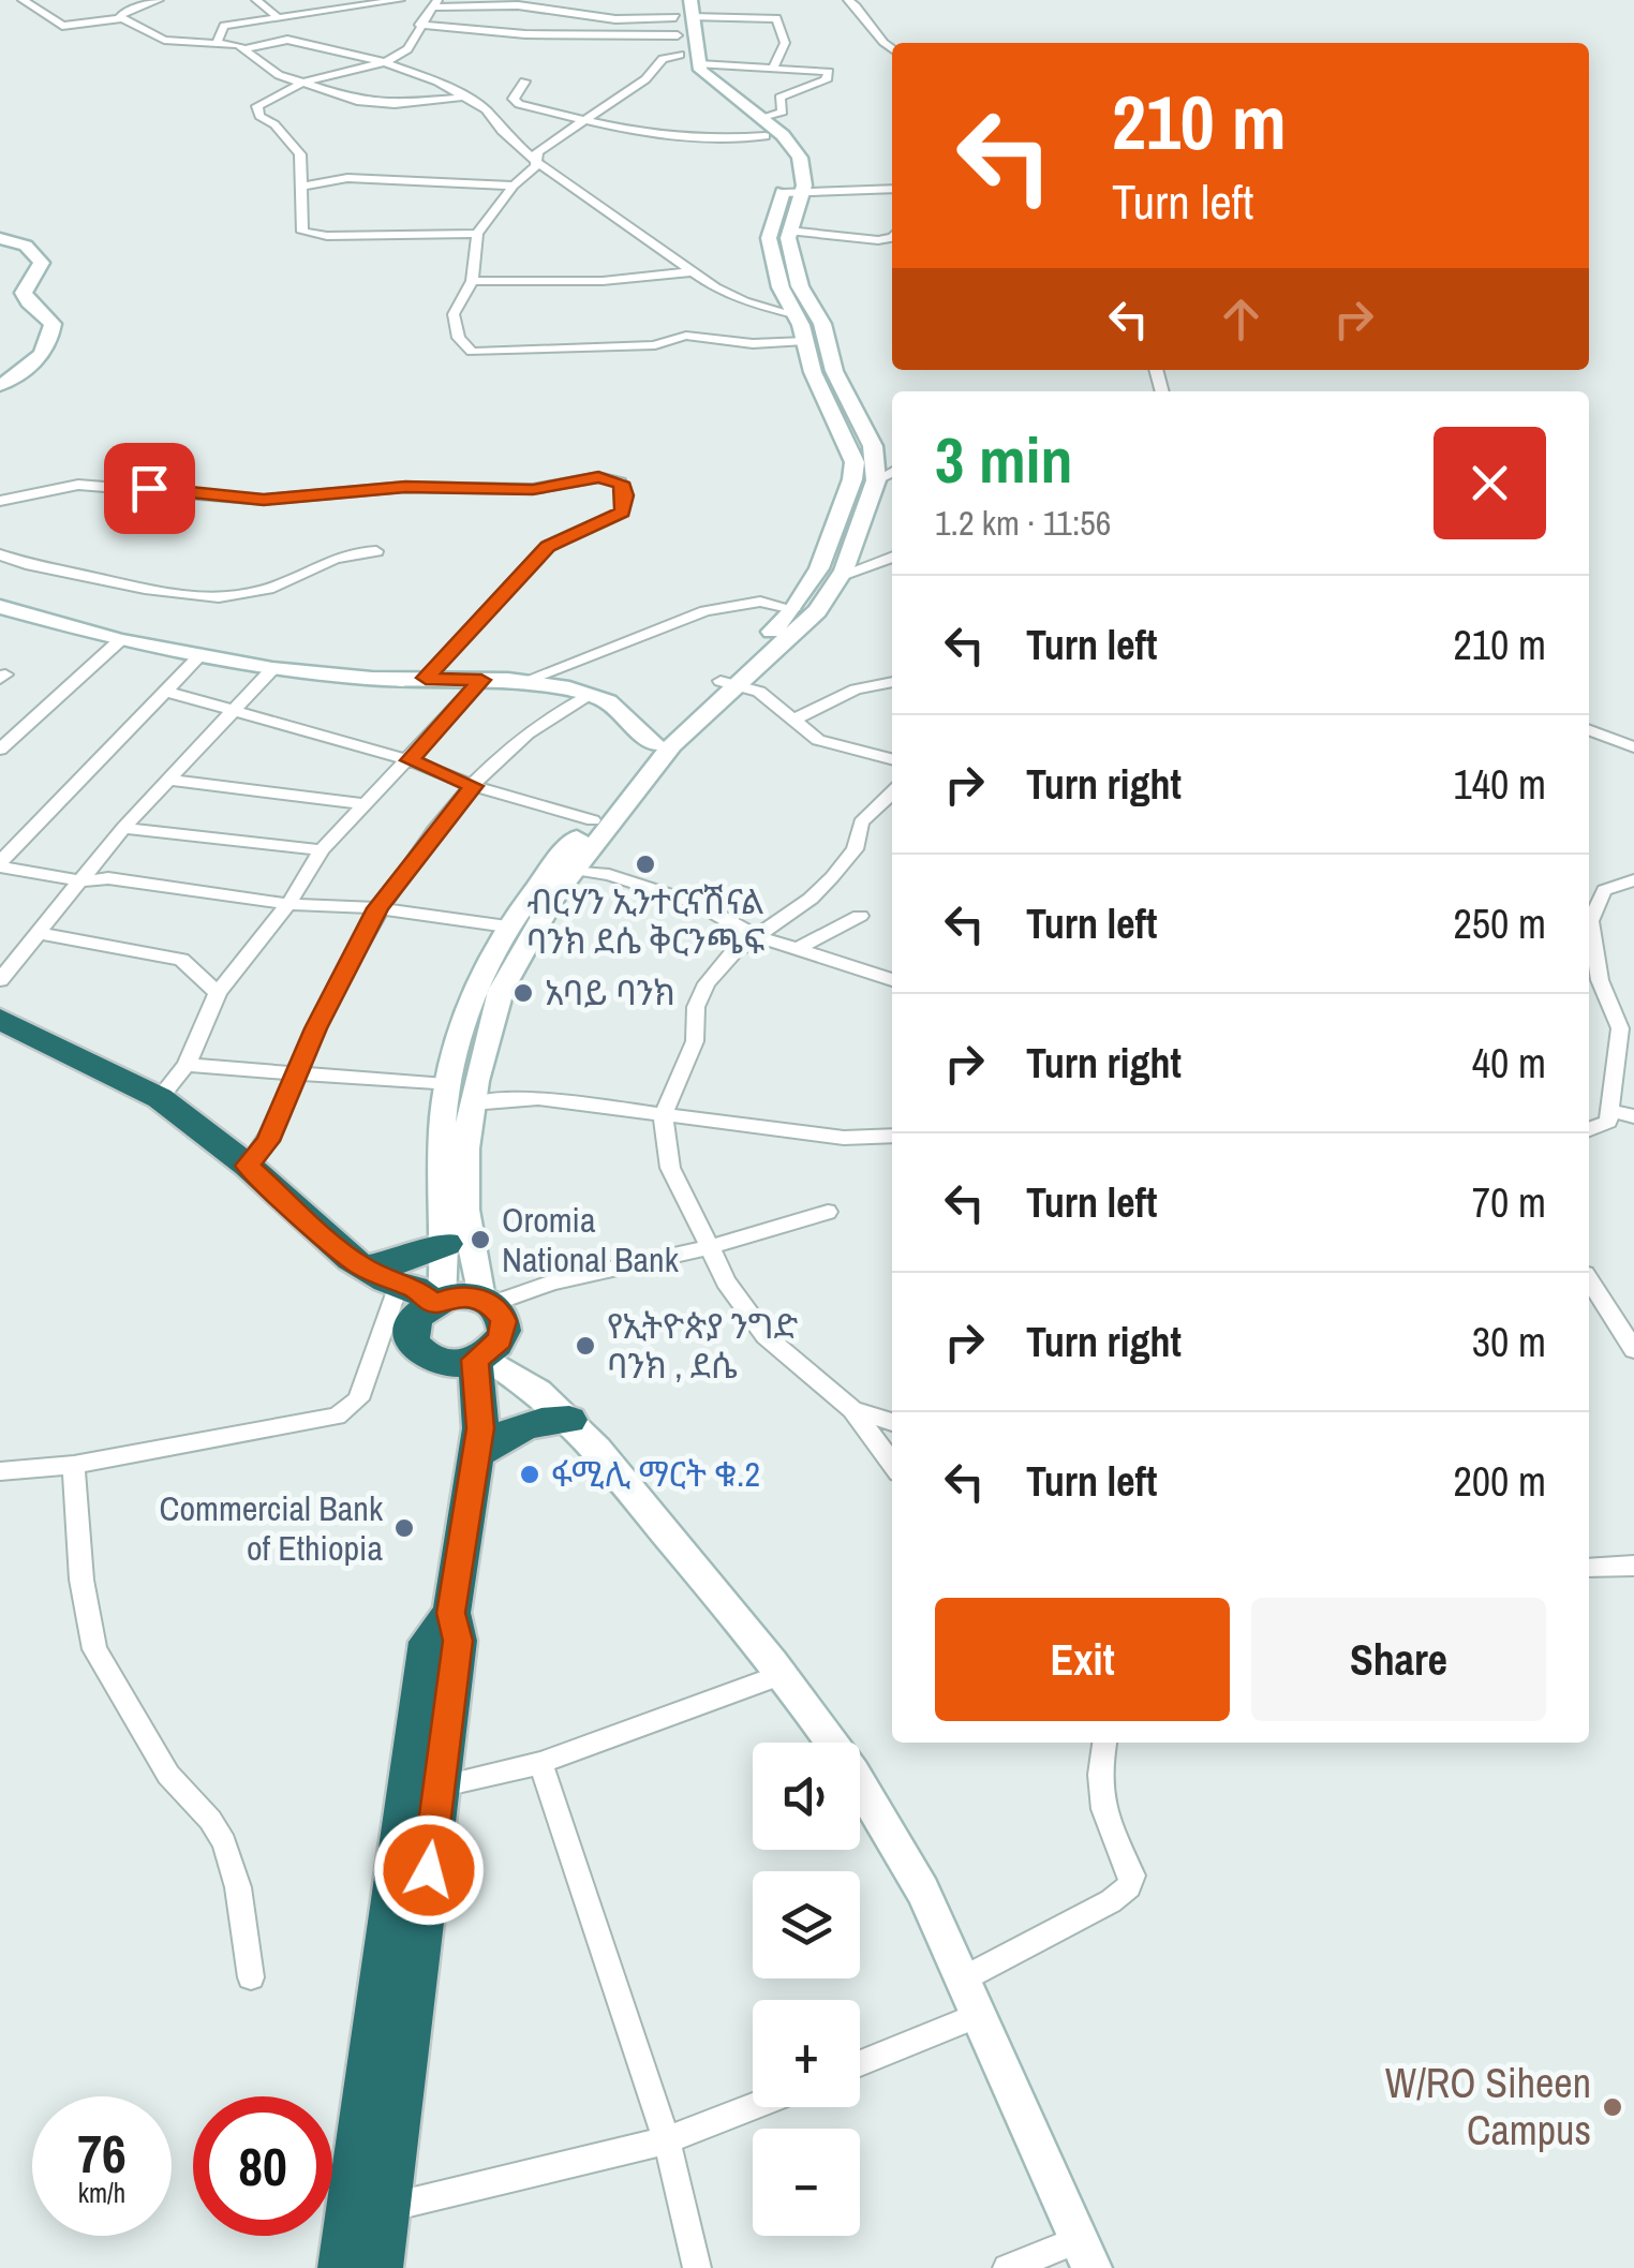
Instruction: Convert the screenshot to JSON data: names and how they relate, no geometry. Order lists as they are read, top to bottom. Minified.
{"places":["ብርሃን ኢንተርናሽናል ባንክ ደሴ ቅርንጫፍ","አባይ ባንክ","Oromia National Bank","የኢትዮጵያ ንግድ ባንክ , ደሴ","ፋሚሊ ማርት ቁ.2","Commercial Bank of Ethiopia","W/RO Siheen Campus"],"page":{"turn":["210 m","Turn left"],"heading":["3 min","1.2 km · 11:56"],"list":[{"name":"Turn left","value":"210 m"},{"name":"Turn right","value":"140 m"},{"name":"Turn left","value":"250 m"},{"name":"Turn right","value":"40 m"},{"name":"Turn left","value":"70 m"},{"name":"Turn right","value":"30 m"},{"name":"Turn left","value":"200 m"}],"buttons":["Exit","Share"],"map_buttons":["+","−"],"speed":"76 km/h","limit":"80"}}
